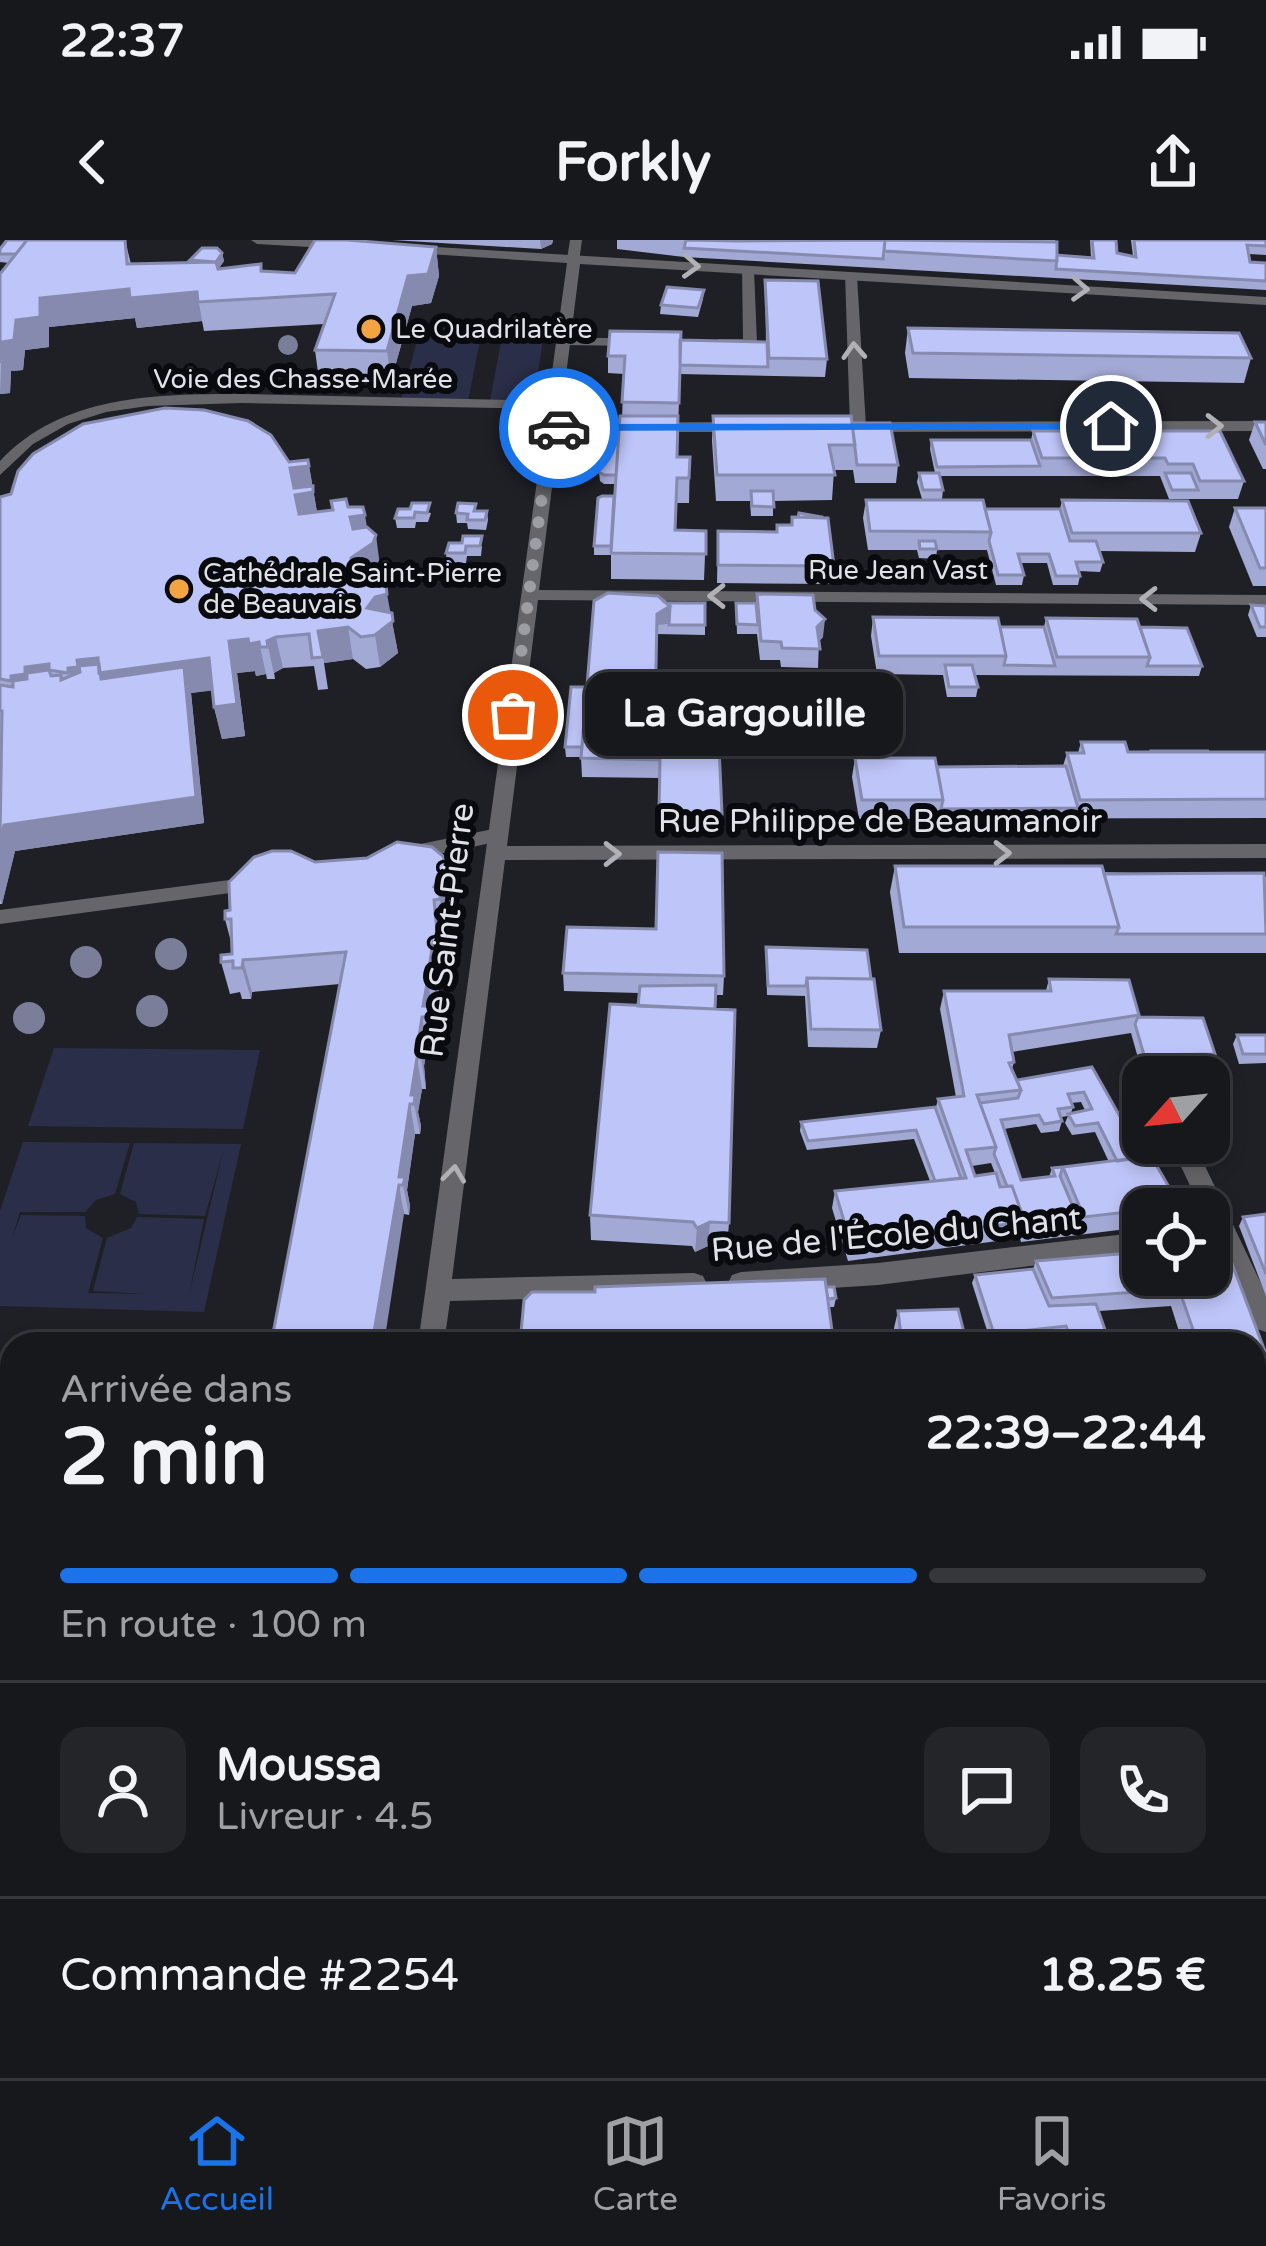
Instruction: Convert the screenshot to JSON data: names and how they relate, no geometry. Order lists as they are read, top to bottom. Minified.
{"streets":{"street":["Voie des Chasse-Marée","Rue Jean Vast","Rue Philippe de Beaumanoir","Rue Saint-Pierre","Rue de l'École du Chant"]},"crossings":[["Voie des Chasse-Marée","Rue Saint-Pierre"],["Rue Jean Vast","Rue Saint-Pierre"],["Rue Philippe de Beaumanoir","Rue Saint-Pierre"],["Rue Saint-Pierre","Rue de l'École du Chant"]],"one_way":["Rue Philippe de Beaumanoir","Rue Saint-Pierre"],"places":["Le Quadrilatère","Cathédrale Saint-Pierre de Beauvais","La Gargouille"],"north":"bottom left","page":{"status":"22:37","header":"Forkly","bubble":"La Gargouille","heading":["2 min","Arrivée dans","22:39–22:44"],"panel":["Moussa","Livreur · 4.5","Commande #2254","18.25 €"],"bar":"En route · 100 m","tabs":["Accueil","Carte","Favoris"]}}
